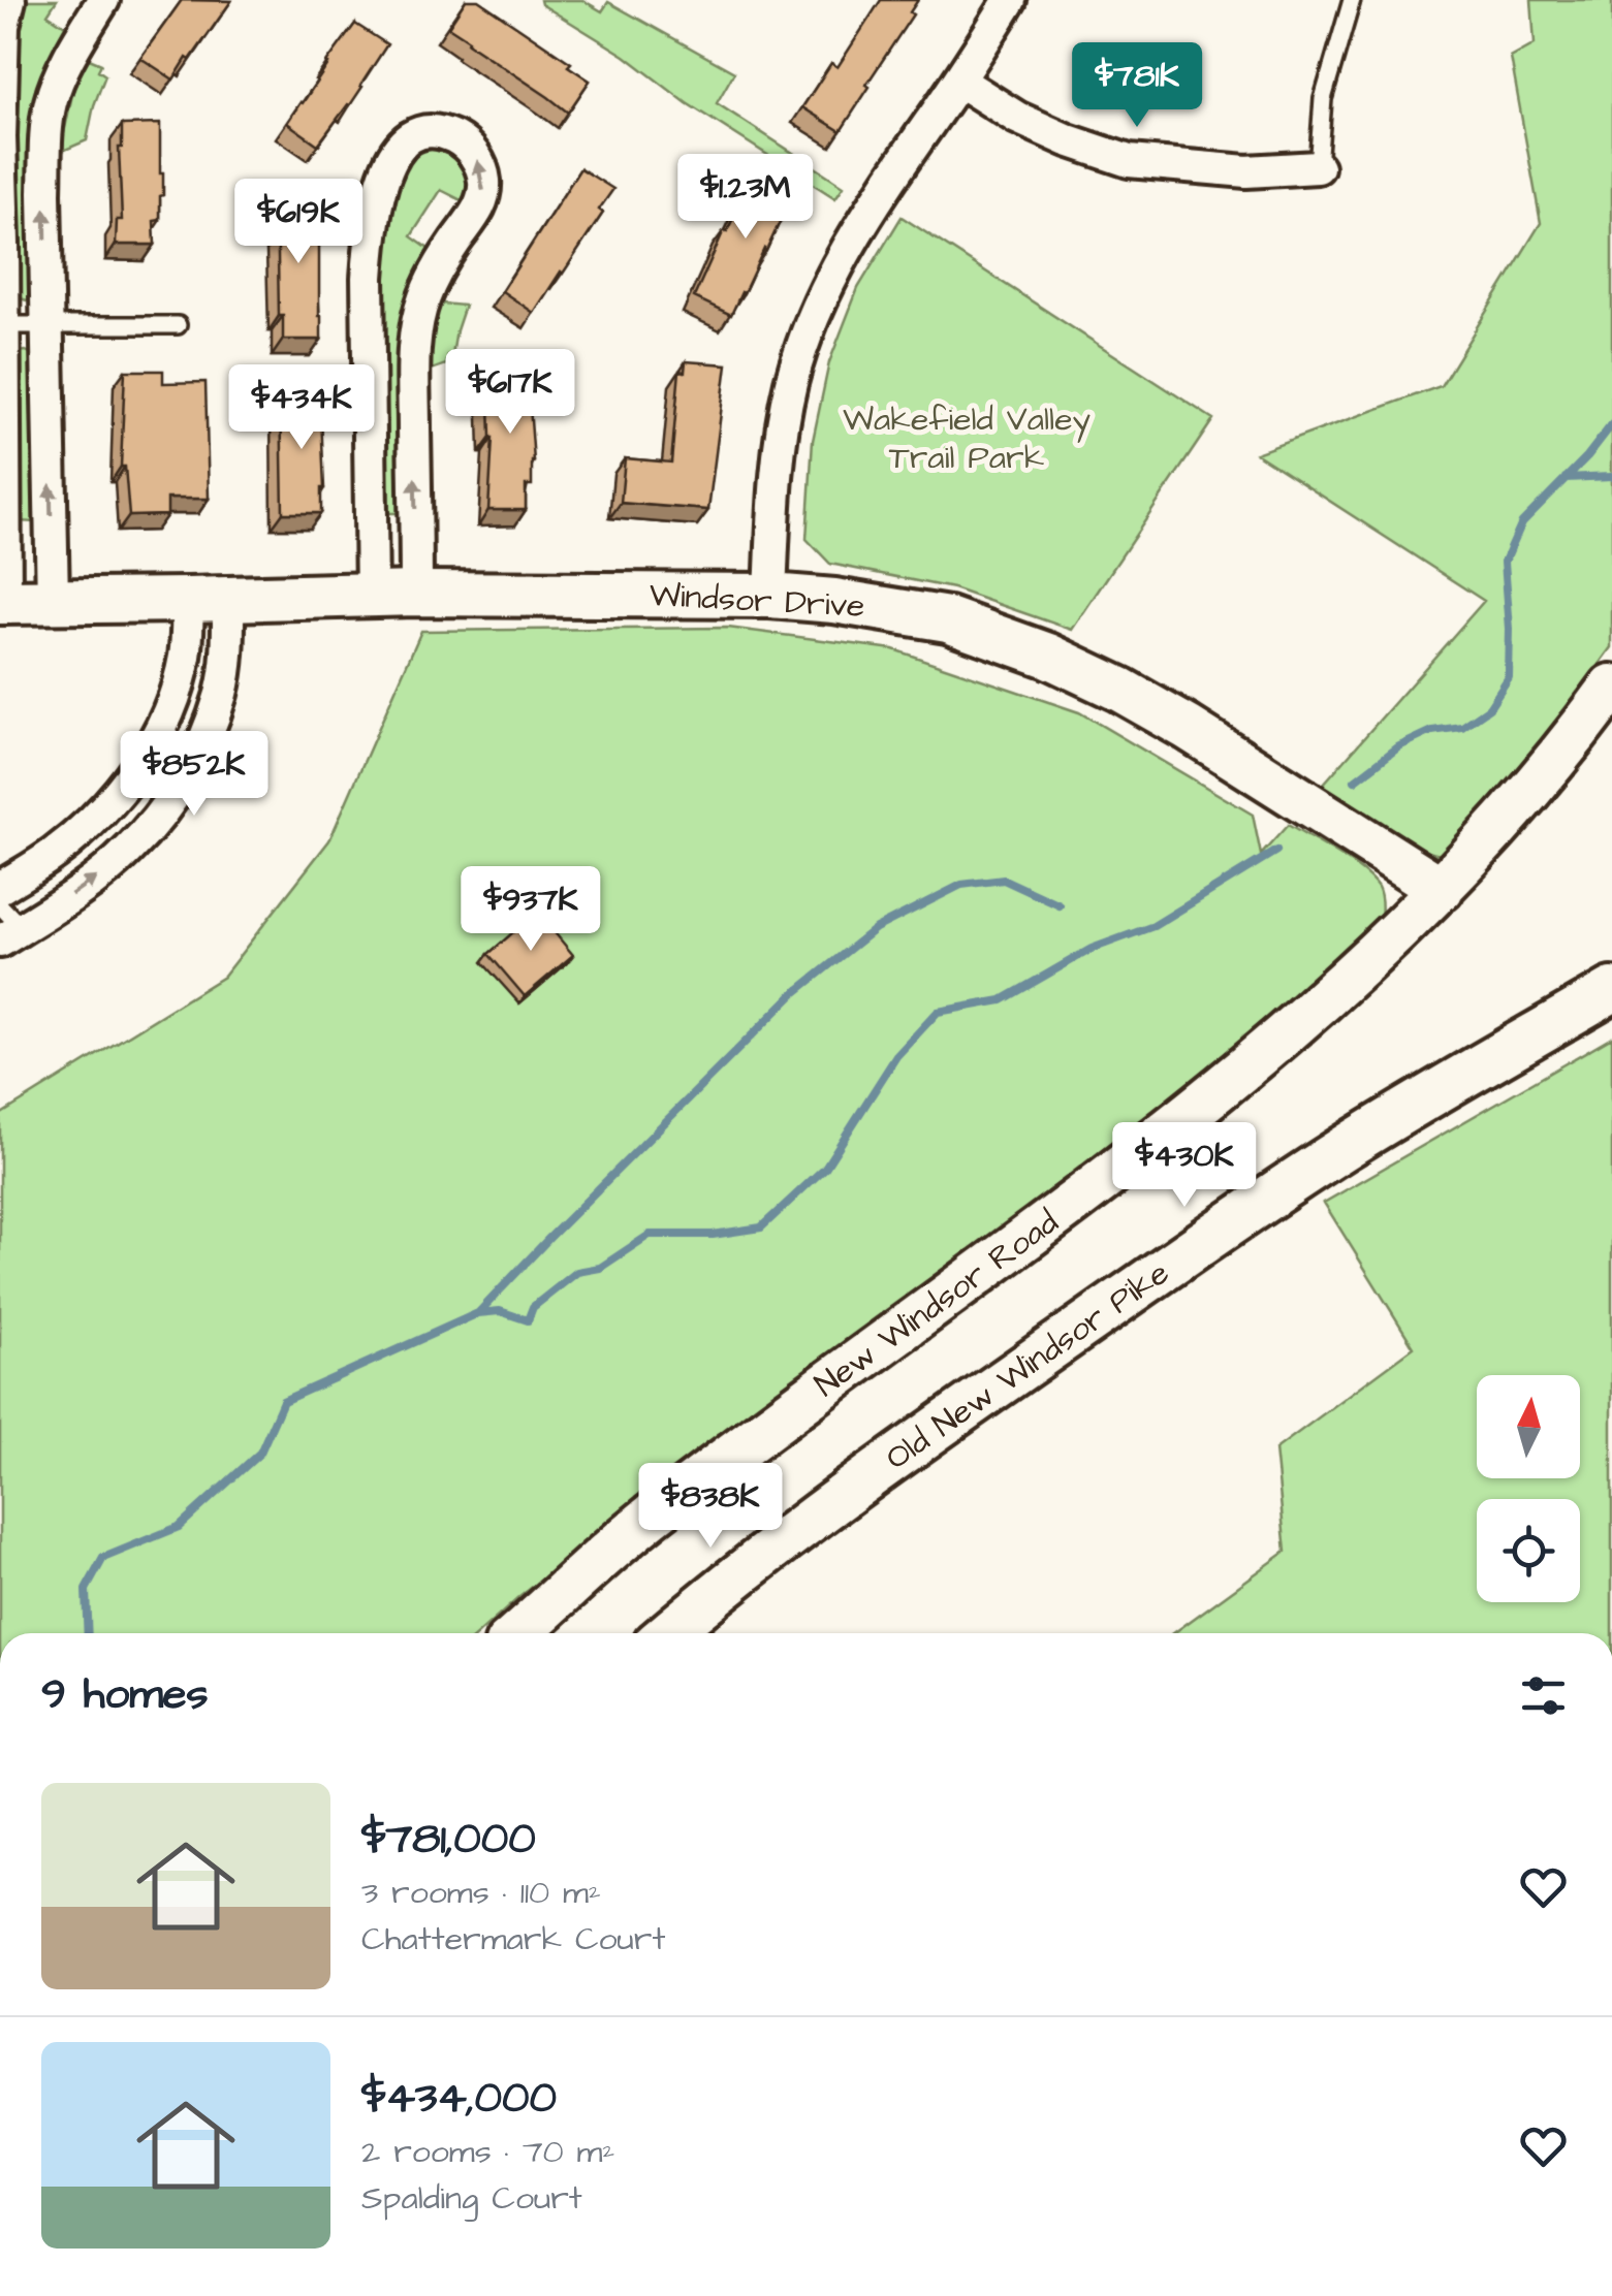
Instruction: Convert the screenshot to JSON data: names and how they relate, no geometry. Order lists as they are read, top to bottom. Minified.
{"streets":{"street":["Windsor Drive","New Windsor Road","Old New Windsor Pike"]},"crossings":[["Windsor Drive","New Windsor Road"]],"parks":["Wakefield Valley Trail Park"],"north":"top","page":{"price":["$781K","$1.23M","$619K","$617K","$434K","$852K","$937K","$430K","$838K"],"heading":"9 homes","list":[{"name":"$781,000","note":"3 rooms · 110 m² · Chattermark Court"},{"name":"$434,000","note":"2 rooms · 70 m² · Spalding Court"}]}}
